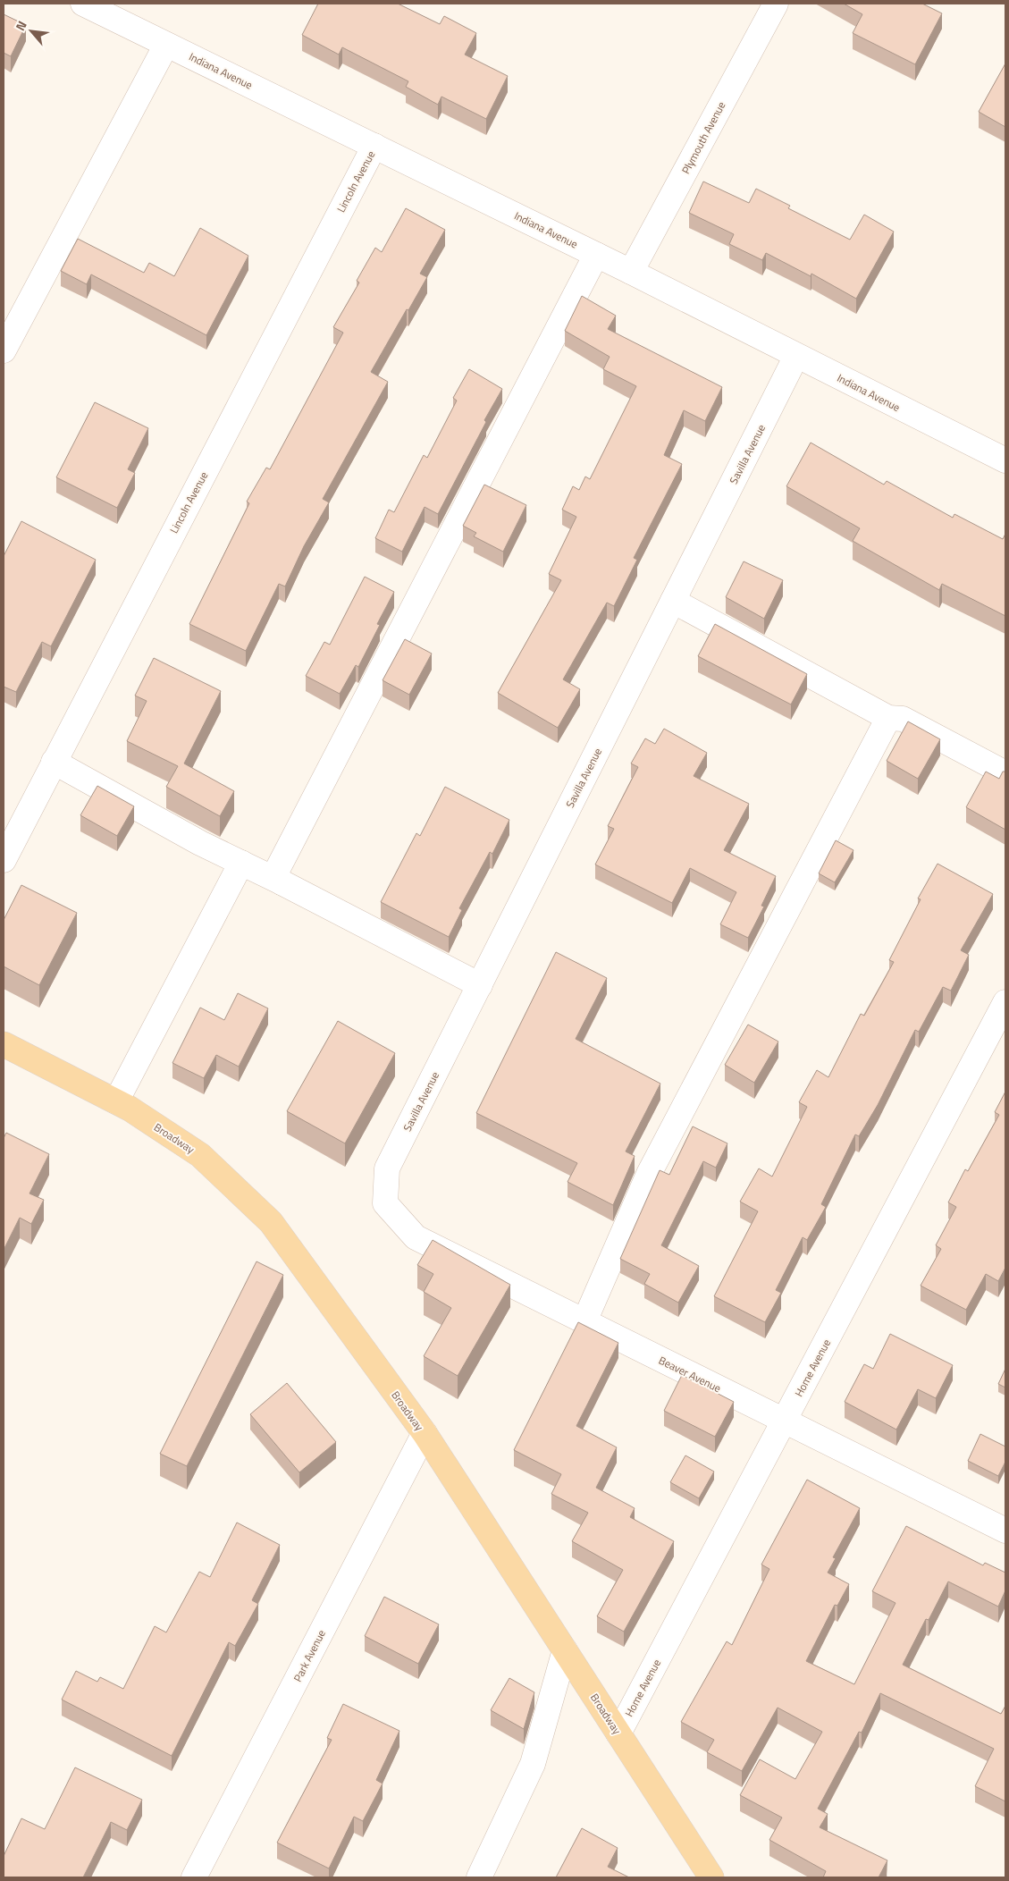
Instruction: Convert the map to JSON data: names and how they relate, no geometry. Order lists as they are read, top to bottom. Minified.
{"streets":{"main road":["Broadway"],"street":["Indiana Avenue","Plymouth Avenue","Lincoln Avenue","Savilla Avenue","Home Avenue","Beaver Avenue","Park Avenue"]},"crossings":[["Indiana Avenue","Plymouth Avenue"],["Indiana Avenue","Lincoln Avenue"],["Indiana Avenue","Savilla Avenue"],["Savilla Avenue","Beaver Avenue"],["Broadway","Home Avenue"],["Broadway","Park Avenue"],["Home Avenue","Beaver Avenue"]],"north":"top left"}
